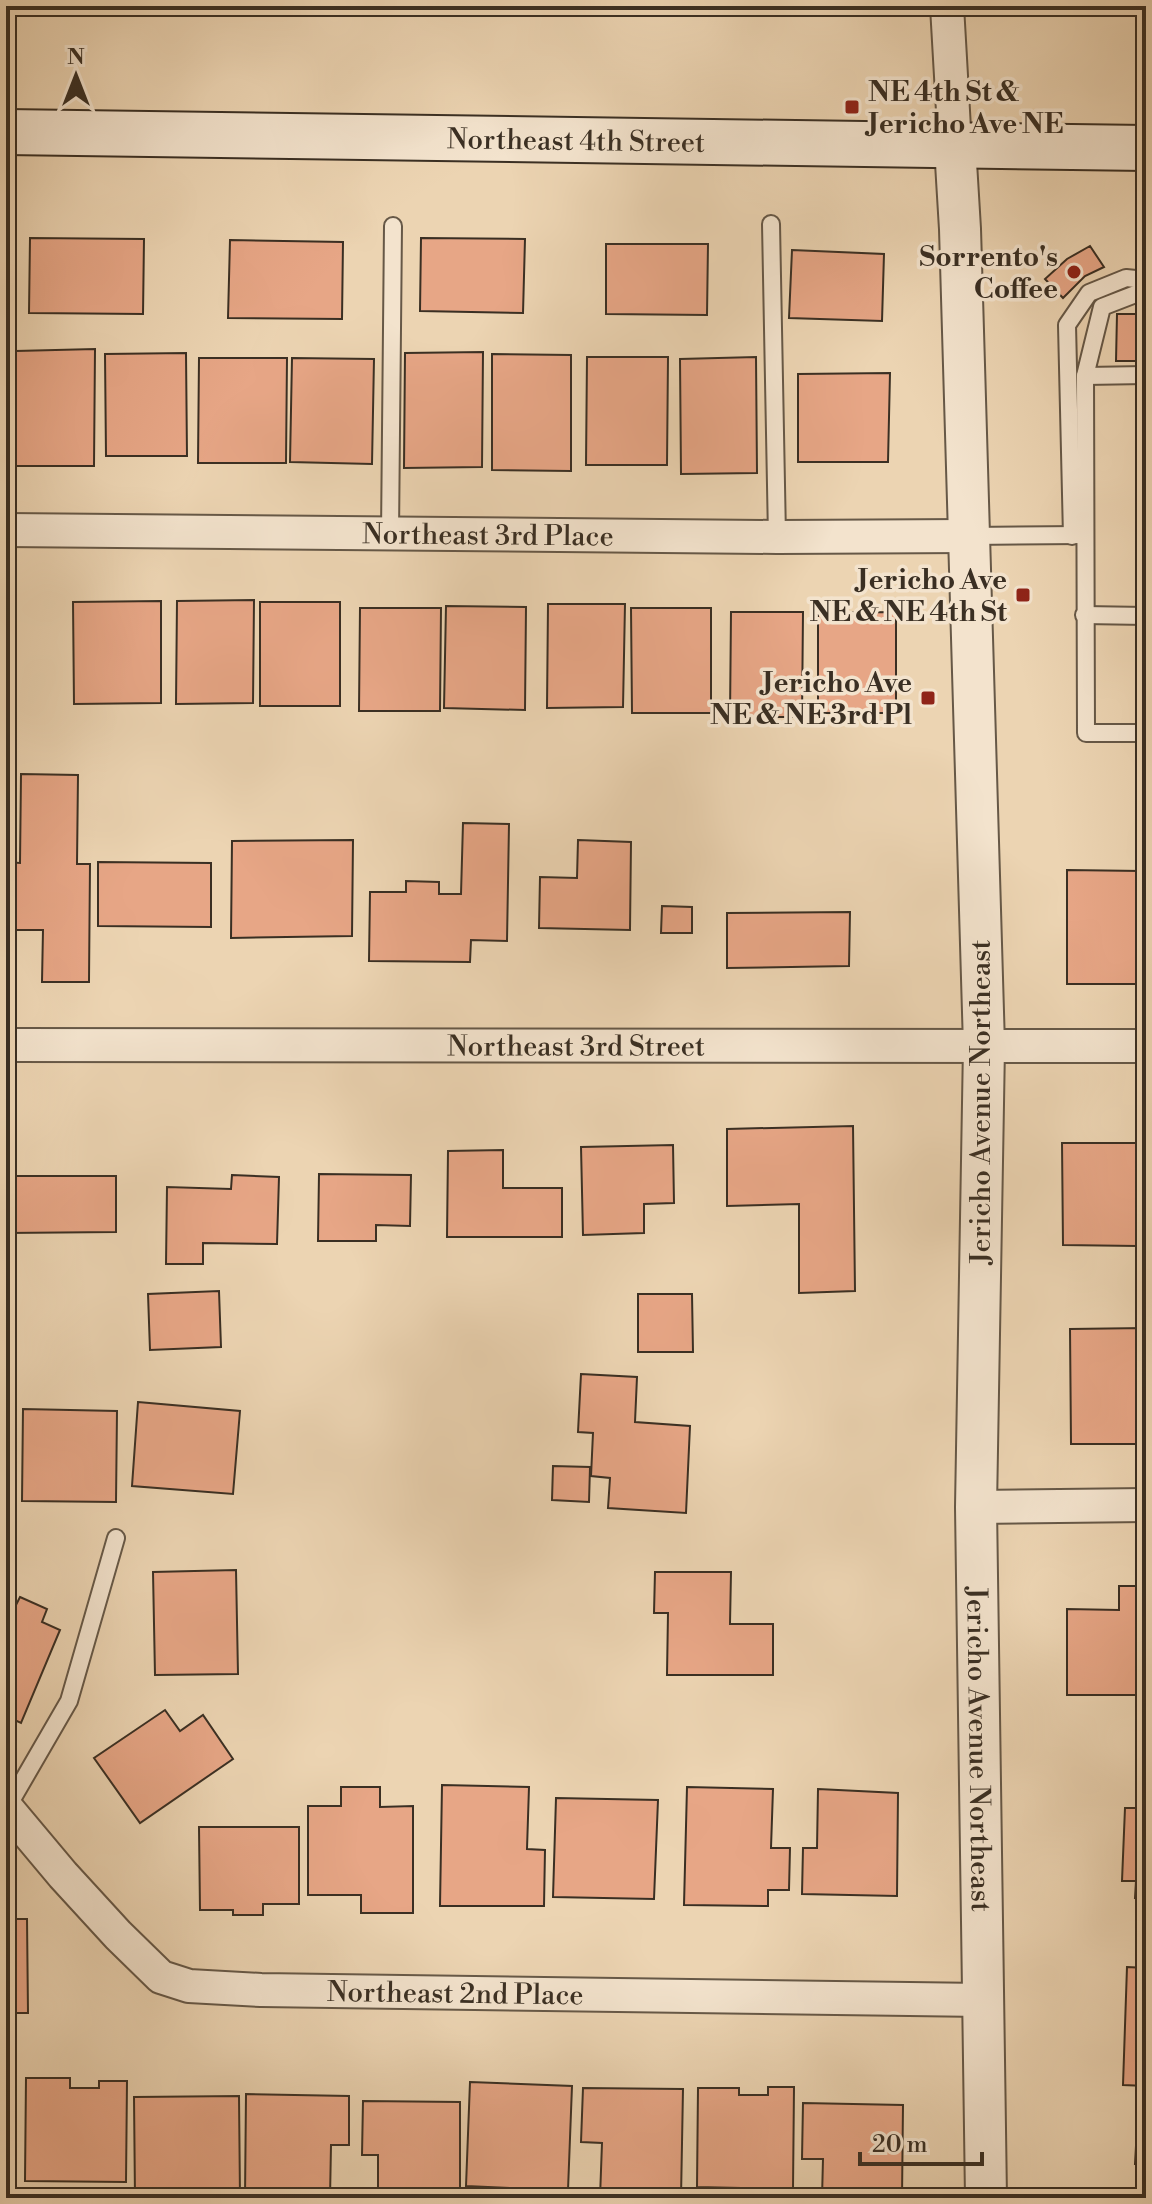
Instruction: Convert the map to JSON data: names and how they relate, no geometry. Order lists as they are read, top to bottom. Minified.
{"streets":{"main road":["Northeast 4th Street"],"street":["Northeast 3rd Place","Northeast 3rd Street","Jericho Avenue Northeast","Northeast 2nd Place"]},"crossings":[["Northeast 4th Street","Jericho Avenue Northeast"],["Northeast 3rd Place","Jericho Avenue Northeast"],["Northeast 3rd Street","Jericho Avenue Northeast"],["Jericho Avenue Northeast","Northeast 2nd Place"]],"places":{"transit":["NE 4th St & Jericho Ave NE","Jericho Ave NE & NE 4th St","Jericho Ave NE & NE 3rd Pl"],"other":["Sorrento's Coffee"]},"scale_bar":"20 m","north":"top"}
